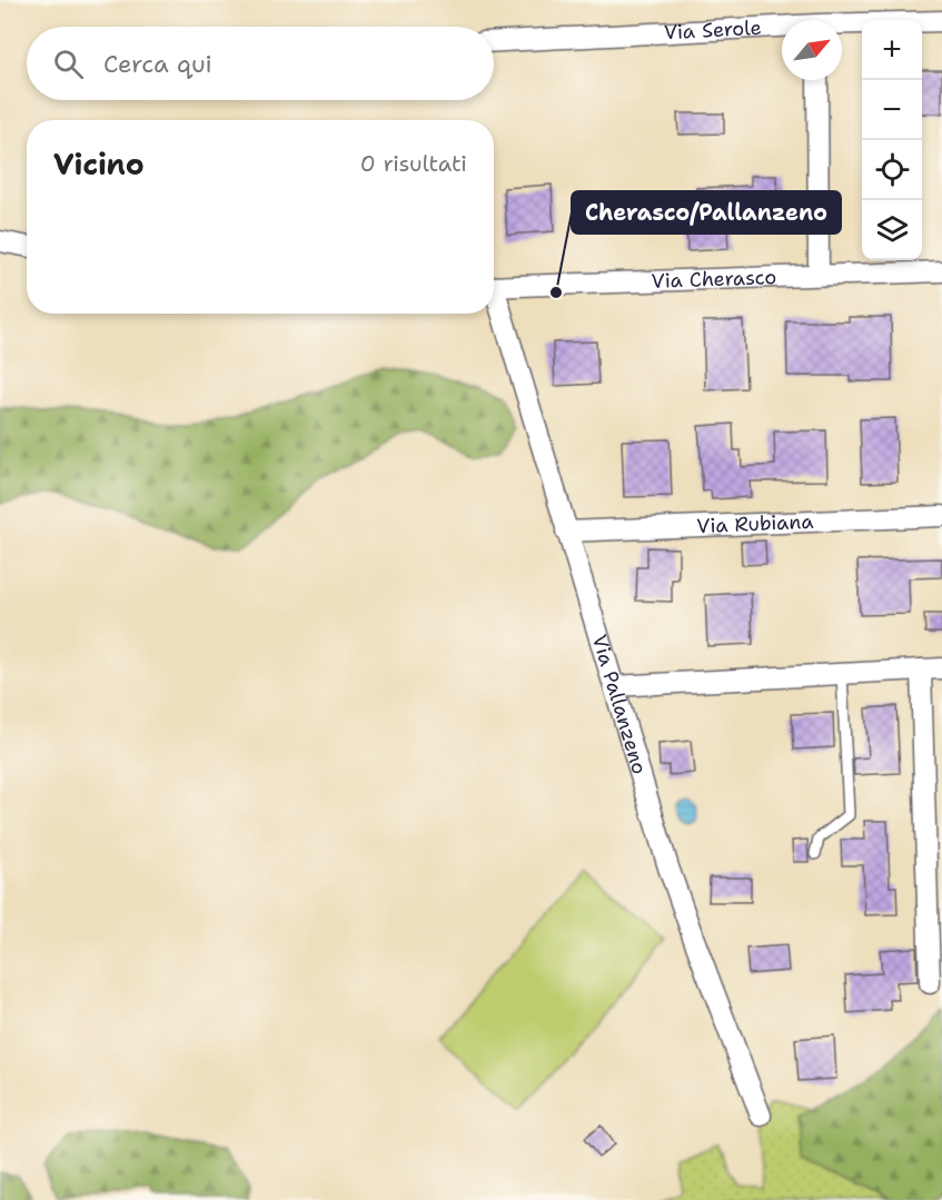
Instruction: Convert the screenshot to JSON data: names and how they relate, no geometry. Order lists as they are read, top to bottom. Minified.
{"streets":{"street":["Via Serole","Via Cherasco","Via Rubiana","Via Pallanzeno"]},"crossings":[["Via Rubiana","Via Pallanzeno"]],"places":["Cherasco/Pallanzeno"],"north":"top right","page":{"map_buttons":["+","−"],"search":"Cerca qui","heading":["Vicino","0 risultati"]}}
